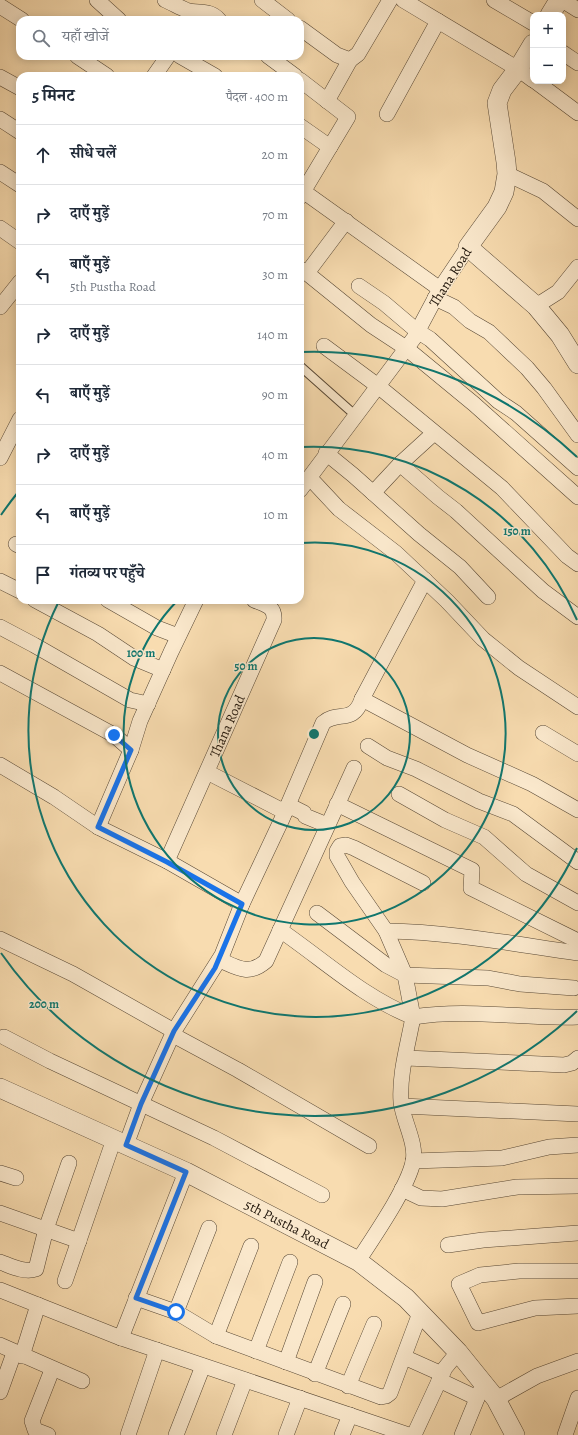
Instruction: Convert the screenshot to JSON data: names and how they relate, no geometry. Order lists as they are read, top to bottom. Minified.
{"streets":{"street":["Thana Road","5th Pustha Road"]},"page":{"map_buttons":["+","−"],"search":"यहाँ खोजें","heading":["5 मिनट","पैदल · 400 m"],"list":[["सीधे चलें","20 m"],["दाएँ मुड़ें","70 m"],["बाएँ मुड़ें","5th Pustha Road","30 m"],["दाएँ मुड़ें","140 m"],["बाएँ मुड़ें","90 m"],["दाएँ मुड़ें","40 m"],["बाएँ मुड़ें","10 m"],"गंतव्य पर पहुँचे"]},"rings":["150 m","100 m","50 m","200 m"]}
